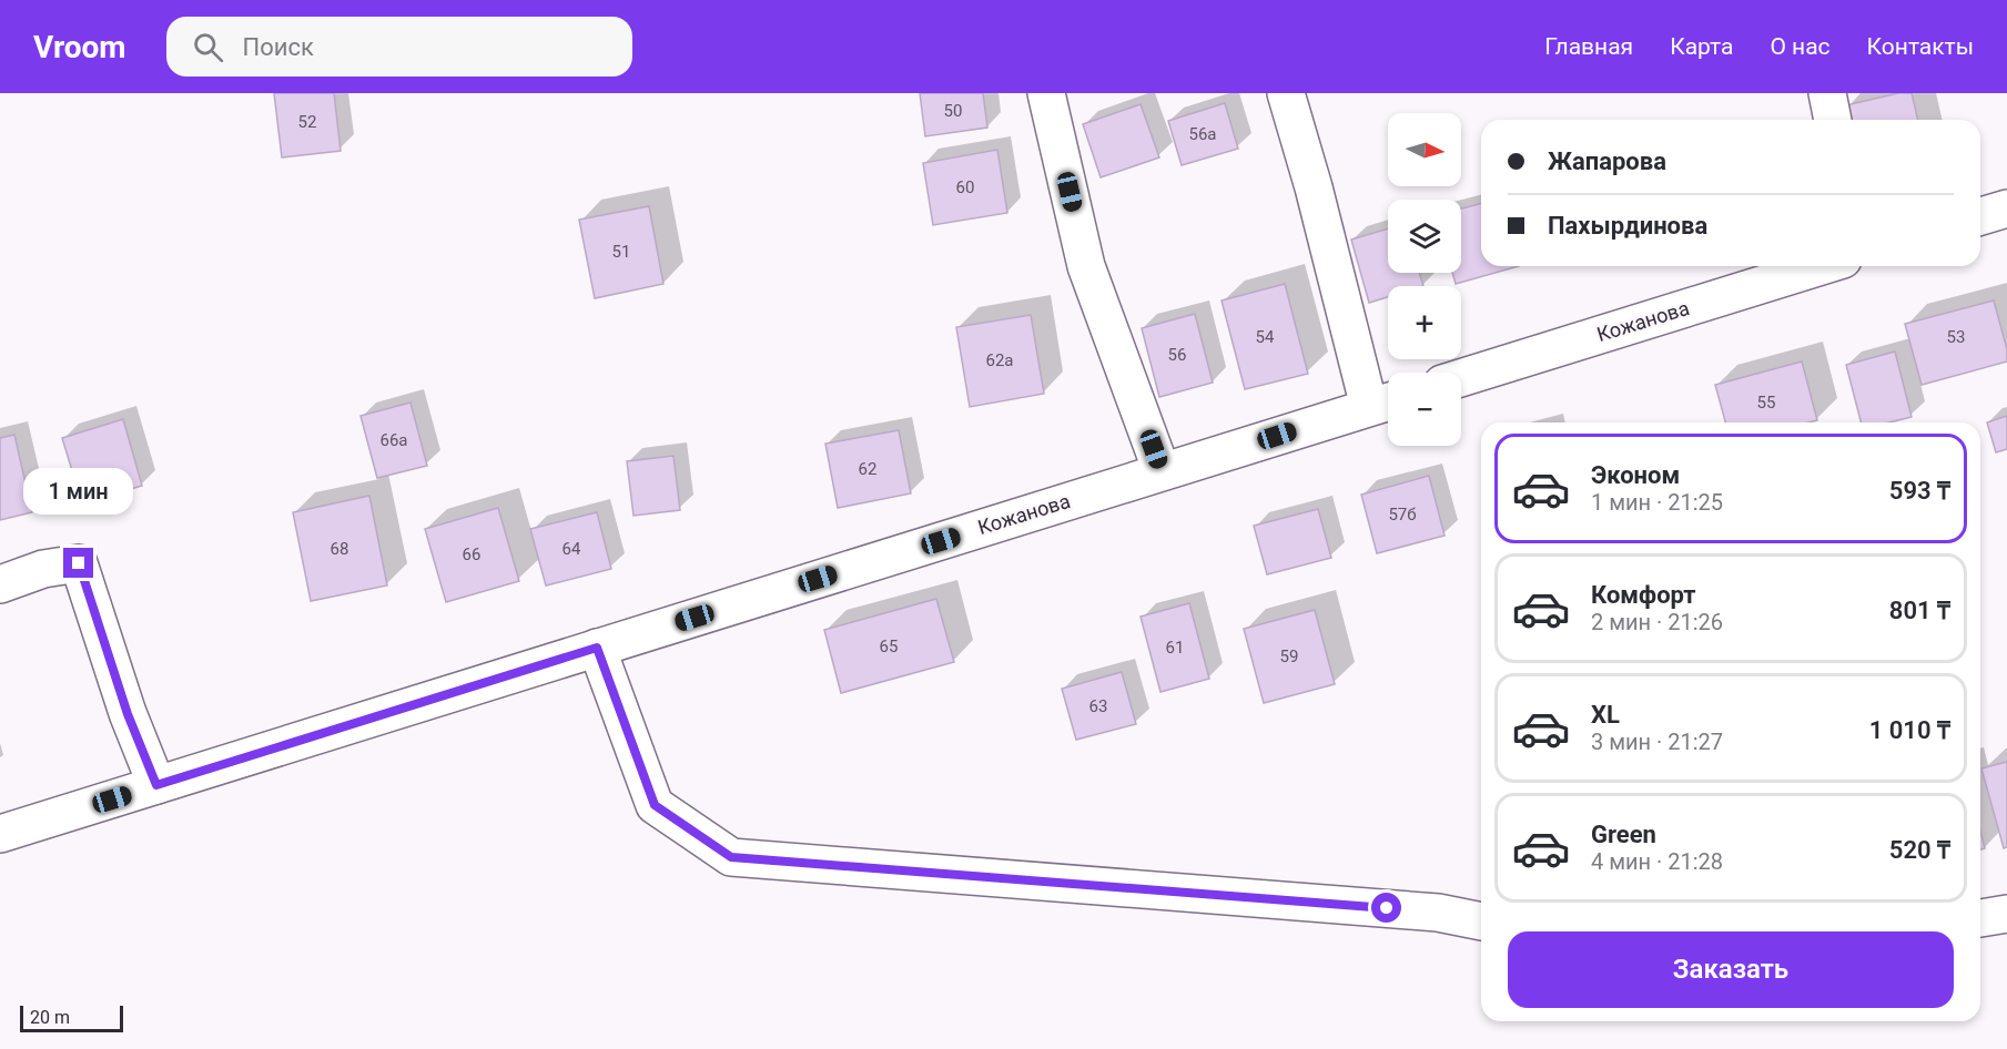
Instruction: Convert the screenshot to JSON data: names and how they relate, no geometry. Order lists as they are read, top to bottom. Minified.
{"streets":{"street":["Кожанова"]},"house_numbers":["50","52","56а","60","51","54","53","56","62а","55","66а","62","57б","68","64","66","65","61","59","63"],"scale_bar":"20 m","north":"right","page":{"header":"Vroom","search":"Поиск","nav":["Главная","Карта","О нас","Контакты"],"map_buttons":["+","−"],"banner":["Жапарова","Пахырдинова"],"list":[{"name":"Эконом","note":"1 мин · 21:25","value":"593 ₸"},{"name":"Комфорт","note":"2 мин · 21:26","value":"801 ₸"},{"name":"XL","note":"3 мин · 21:27","value":"1 010 ₸"},{"name":"Green","note":"4 мин · 21:28","value":"520 ₸"}],"bubble":"1 мин","buttons":"Заказать","scale":"20 m"}}
